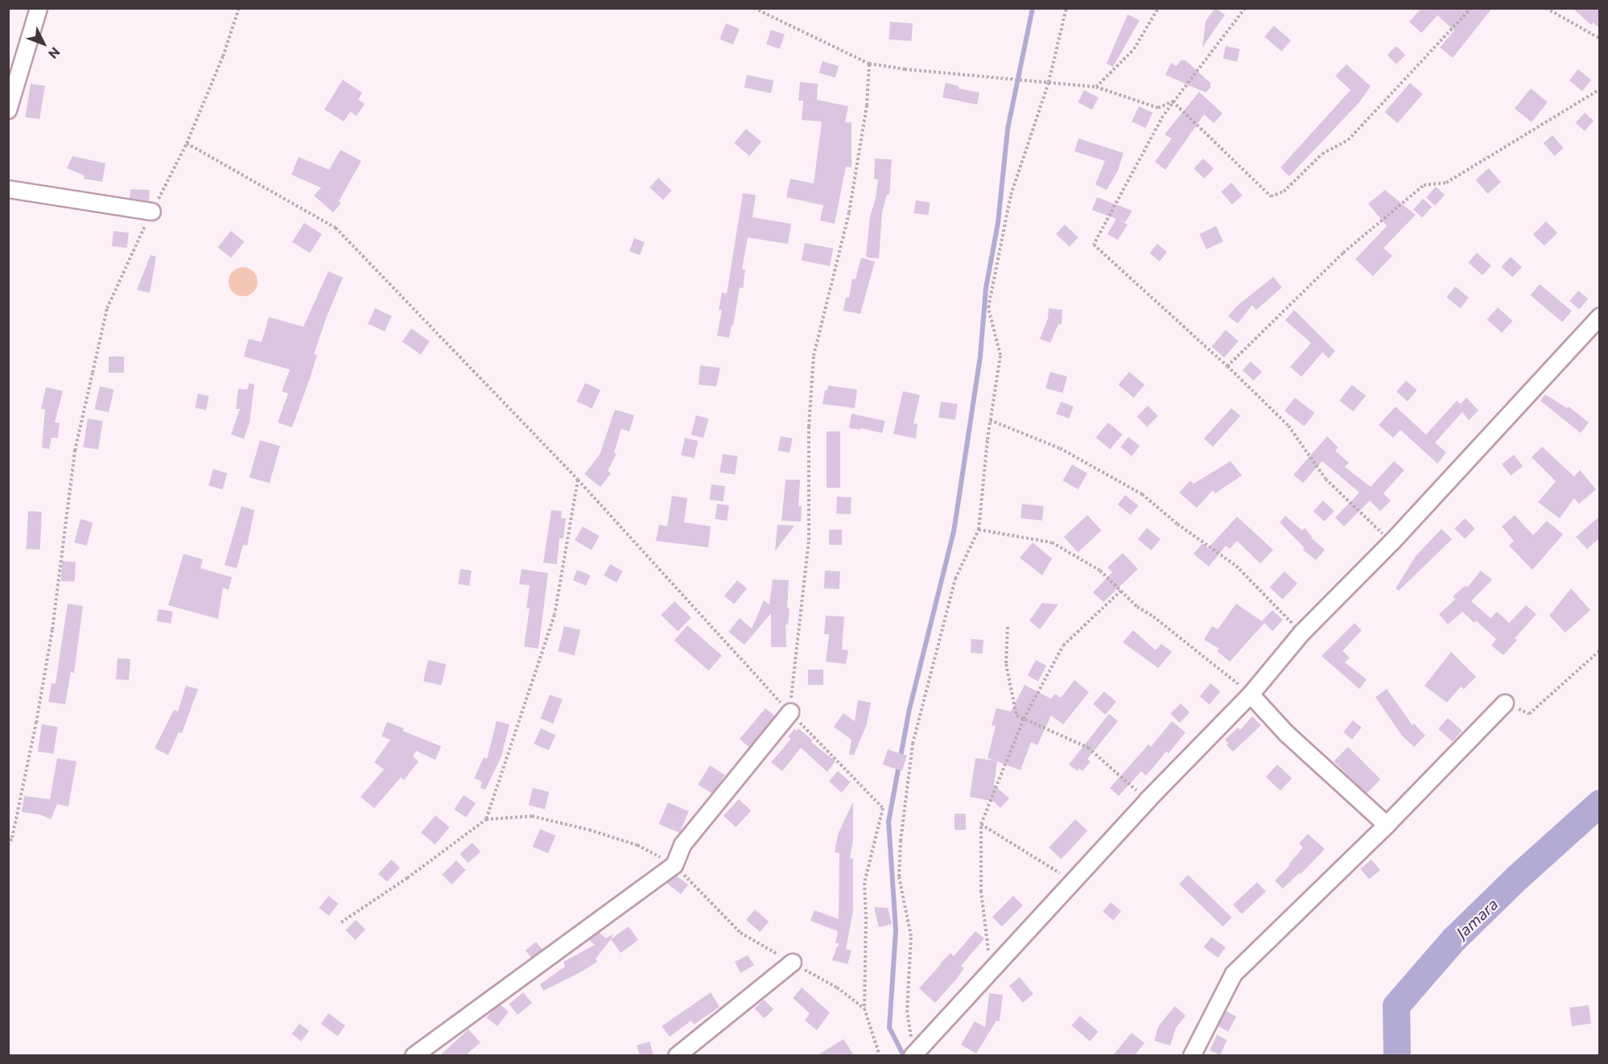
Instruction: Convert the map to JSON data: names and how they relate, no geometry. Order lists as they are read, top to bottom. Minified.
{"water":["Jamara"],"north":"bottom right"}
